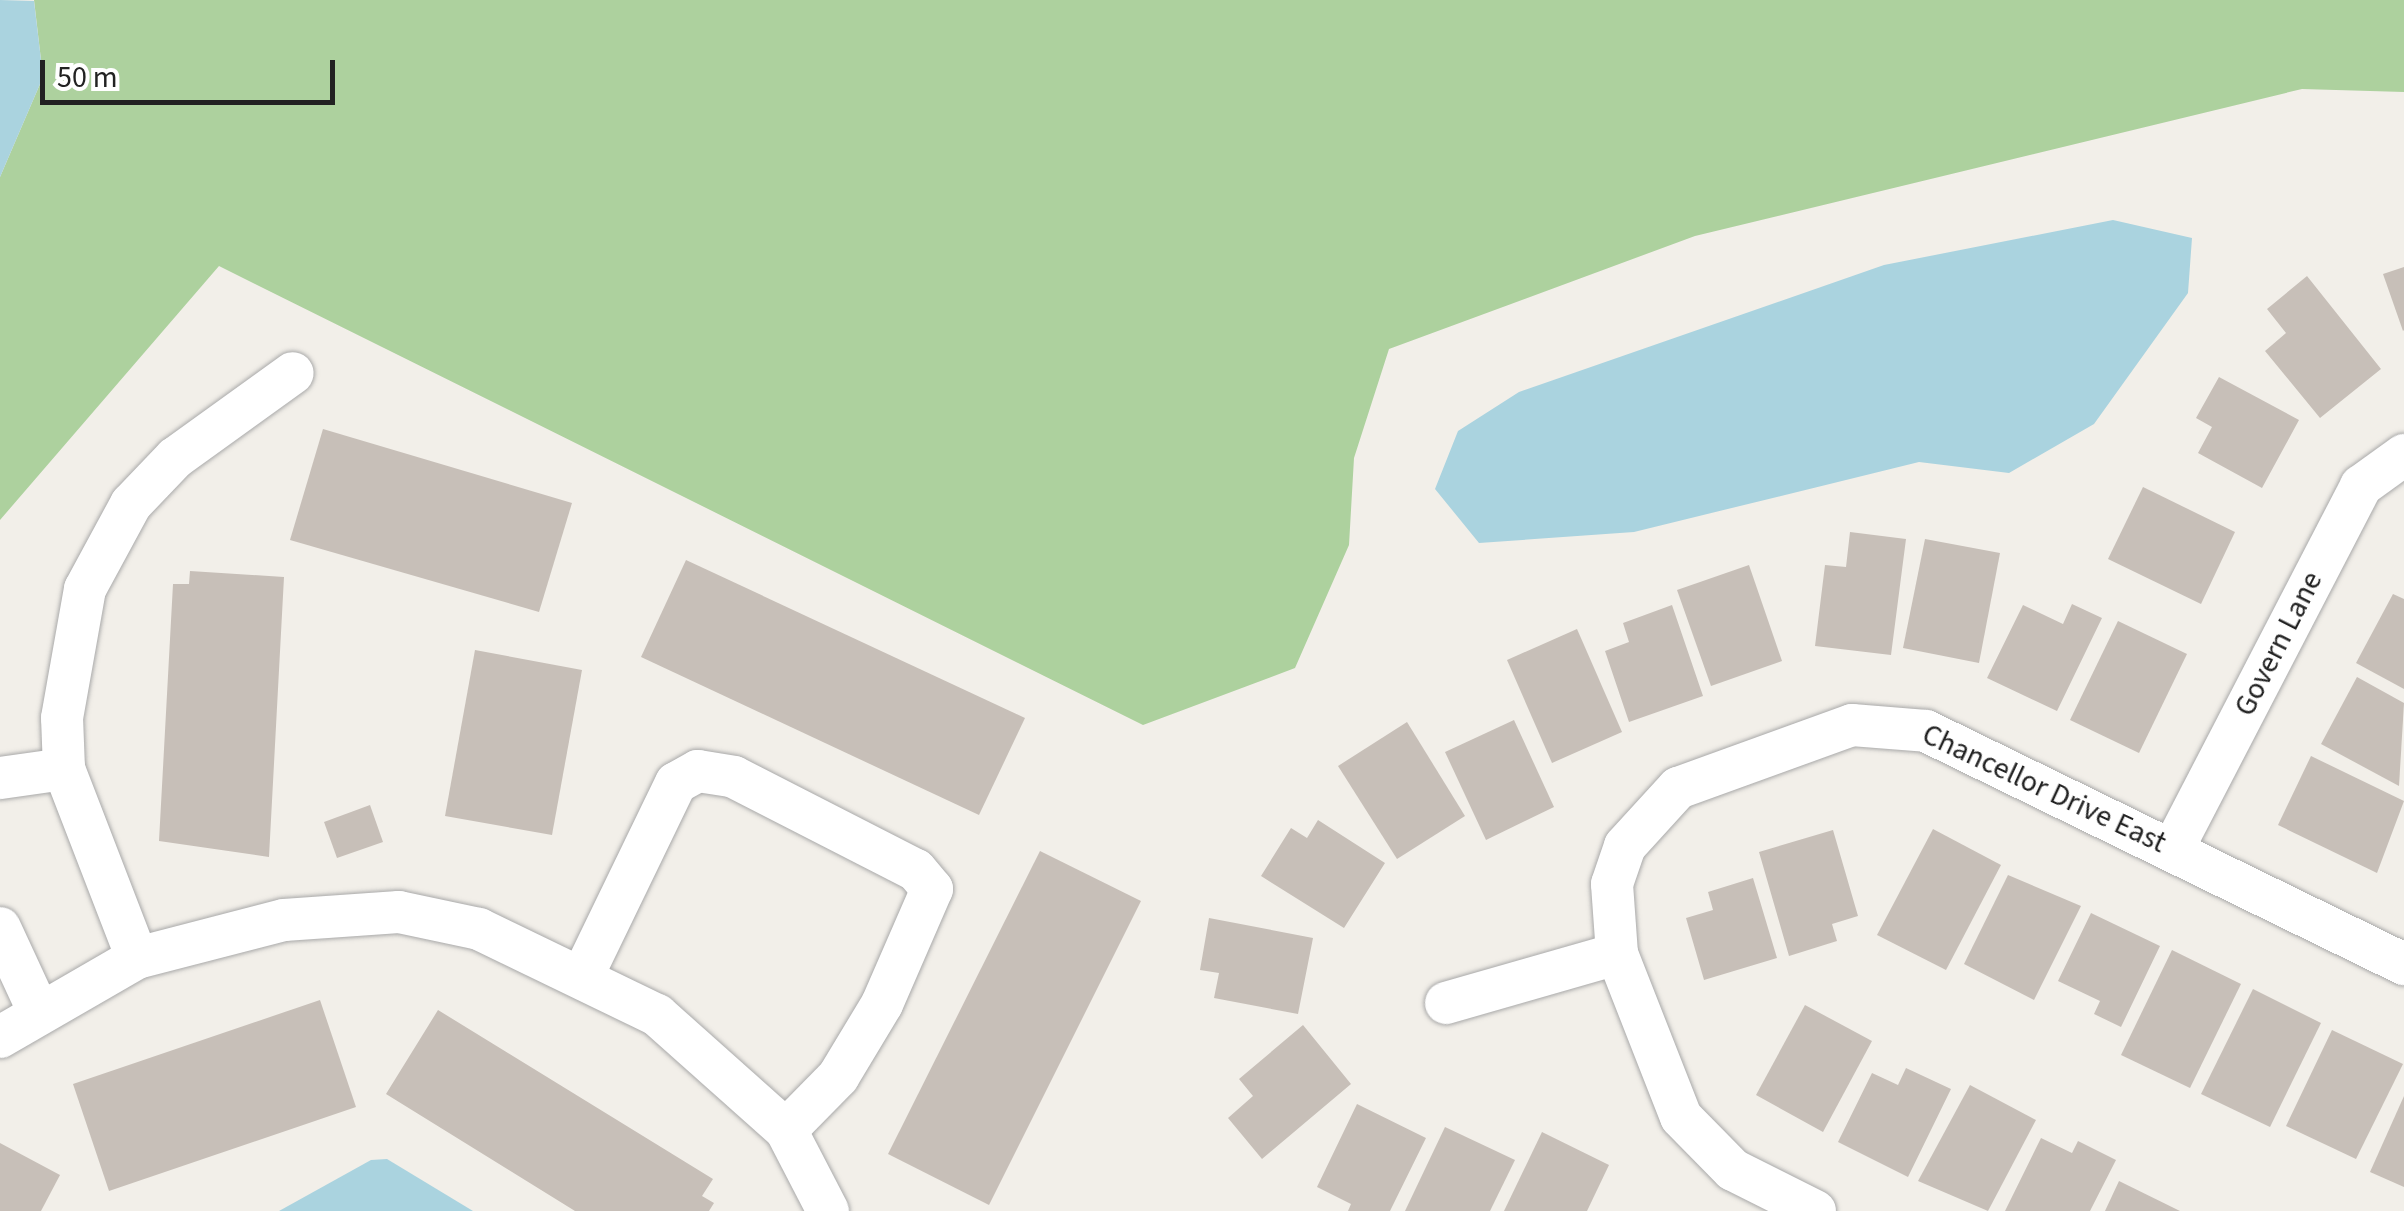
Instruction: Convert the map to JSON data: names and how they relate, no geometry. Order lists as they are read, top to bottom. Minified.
{"streets":{"street":["Govern Lane","Chancellor Drive East"]},"crossings":[["Govern Lane","Chancellor Drive East"]],"scale_bar":"50 m"}
